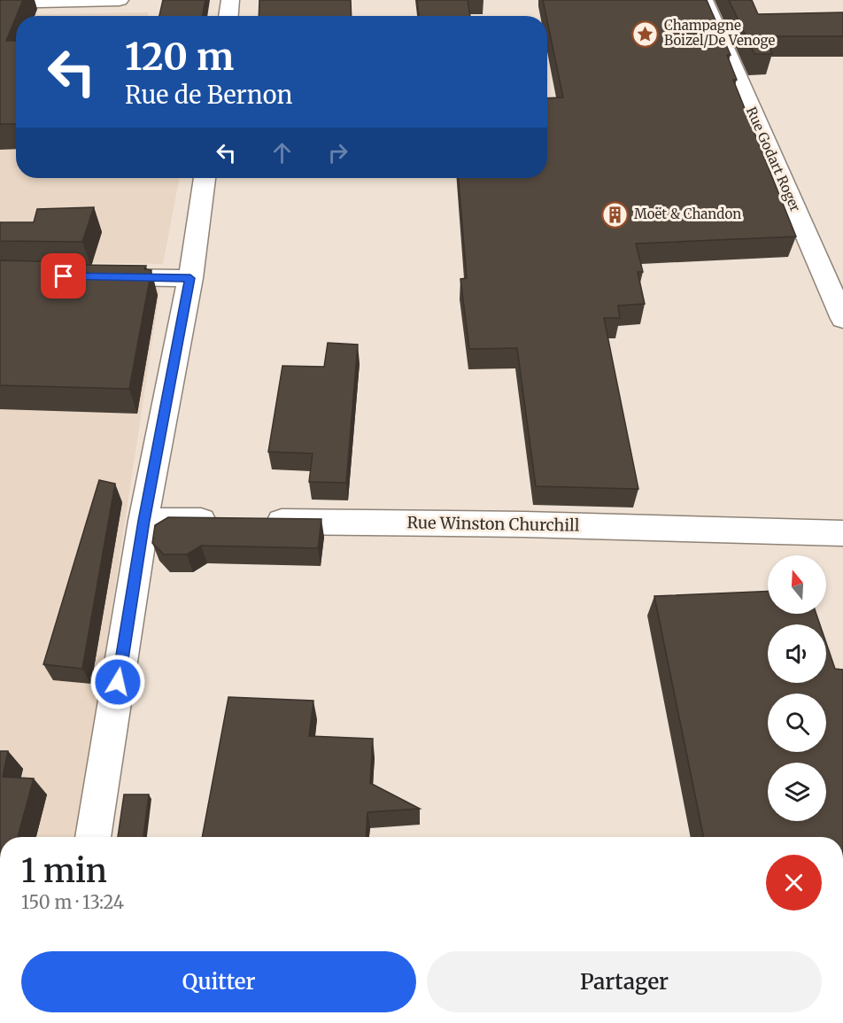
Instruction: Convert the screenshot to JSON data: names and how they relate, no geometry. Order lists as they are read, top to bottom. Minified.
{"streets":{"street":["Rue Godart Roger","Rue Winston Churchill"]},"places":{"place":["Champagne Boizel/De Venoge"],"building":["Moёt & Chandon"]},"north":"top","page":{"turn":["120 m","Rue de Bernon"],"heading":["1 min","150 m · 13:24"],"buttons":["Quitter","Partager"]}}
